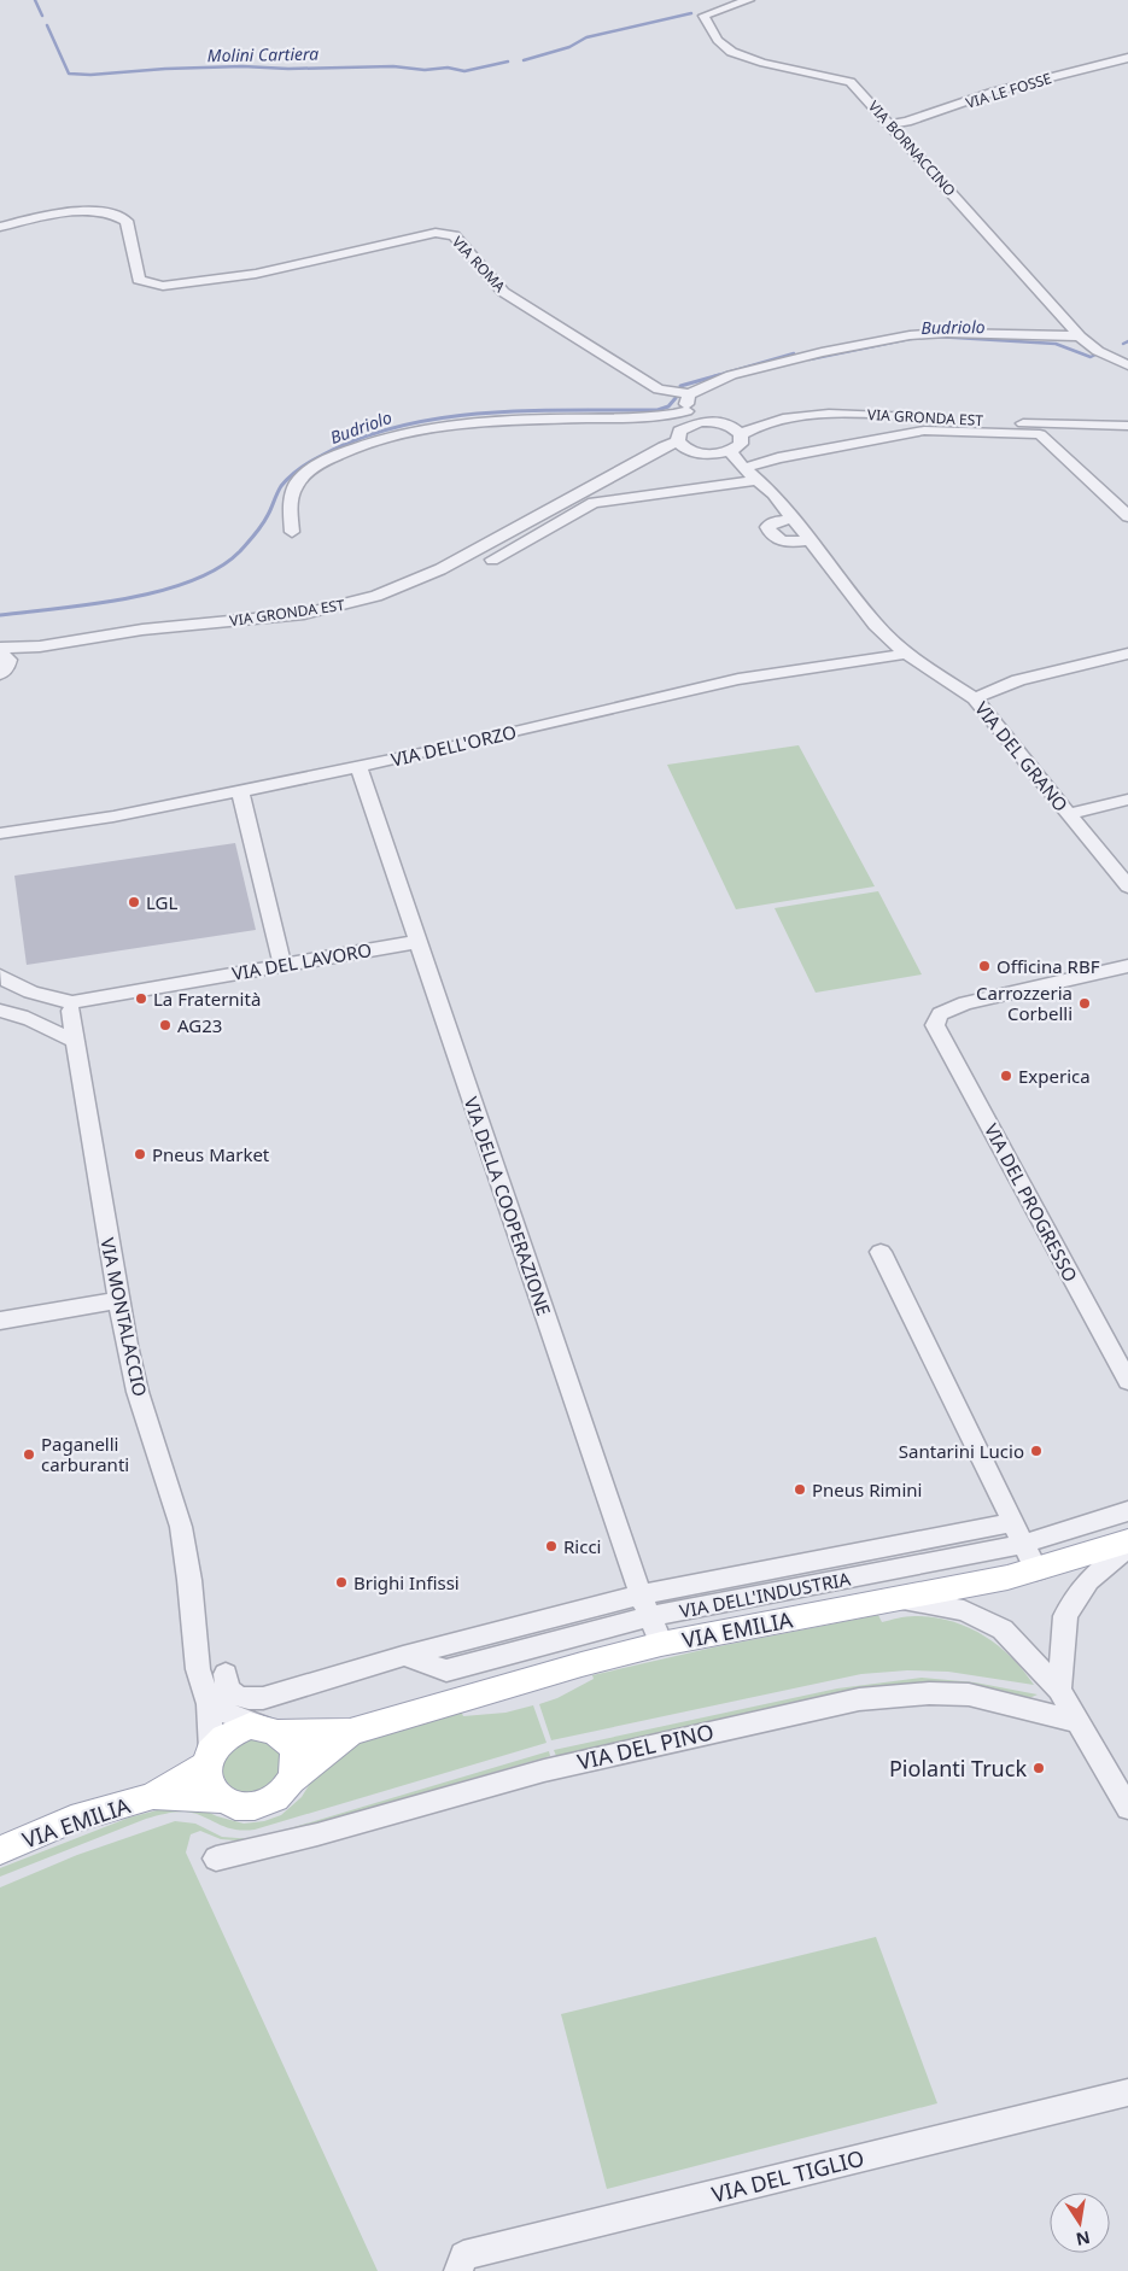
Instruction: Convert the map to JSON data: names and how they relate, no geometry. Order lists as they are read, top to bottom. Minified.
{"streets":{"main road":["VIA EMILIA"],"street":["VIA LE FOSSE","VIA BORNACCINO","VIA ROMA","VIA GRONDA EST","VIA DELL'ORZO","VIA DEL GRANO","VIA DEL LAVORO","VIA DEL PROGRESSO","VIA DELLA COOPERAZIONE","VIA MONTALACCIO","VIA DELL'INDUSTRIA","VIA DEL PINO","VIA DEL TIGLIO"]},"crossings":[["VIA LE FOSSE","VIA BORNACCINO"],["VIA GRONDA EST","VIA DEL GRANO"],["VIA DELL'ORZO","VIA DEL GRANO"],["VIA DELL'ORZO","VIA DELLA COOPERAZIONE"],["VIA DEL LAVORO","VIA DELLA COOPERAZIONE"],["VIA DELLA COOPERAZIONE","VIA DELL'INDUSTRIA"],["VIA DELLA COOPERAZIONE","VIA EMILIA"],["VIA MONTALACCIO","VIA EMILIA"]],"water":["Molini Cartiera","Budriolo"],"places":["LGL","Officina RBF","La Fraternità","Carrozzeria Corbelli","AG23","Experica","Pneus Market","Santarini Lucio","Paganelli carburanti","Pneus Rimini","Ricci","Brighi Infissi","Piolanti Truck"],"north":"bottom"}
